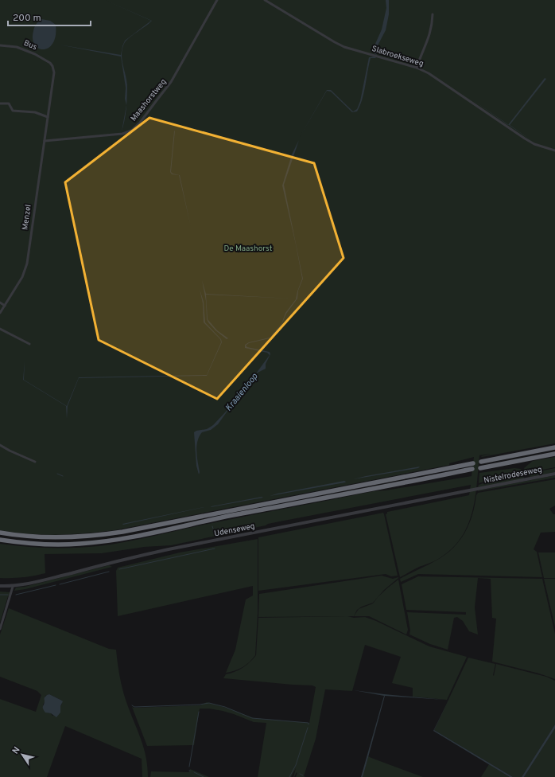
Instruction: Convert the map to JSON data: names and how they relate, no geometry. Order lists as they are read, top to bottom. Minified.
{"streets":{"street":["Bus","Slabroekseweg","Maashorstweg","Menzel","Nistelrodeseweg","Udenseweg"]},"crossings":[["Bus","Menzel"],["Maashorstweg","Menzel"],["Nistelrodeseweg","Udenseweg"]],"water":["Kraaienloop"],"parks":["De Maashorst"],"scale_bar":"200 m","north":"top left"}
